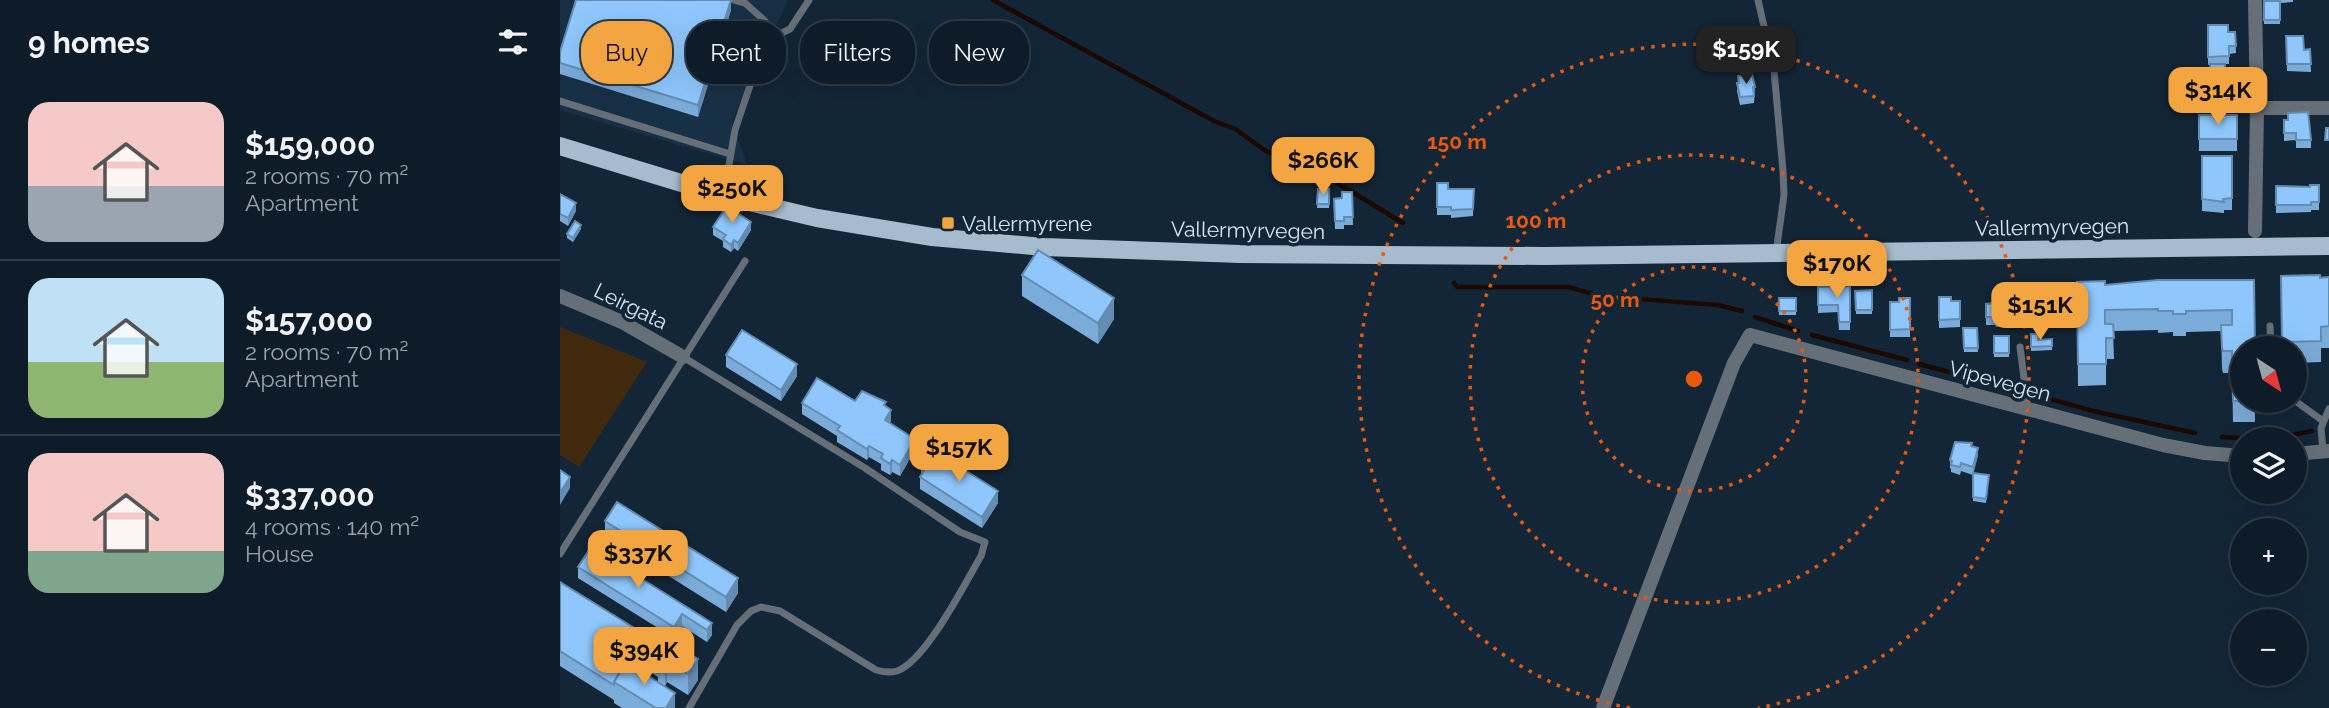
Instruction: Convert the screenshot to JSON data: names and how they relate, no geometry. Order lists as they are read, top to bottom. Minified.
{"streets":{"main road":["Vallermyrvegen"],"street":["Leirgata","Vipevegen"]},"places":{"transit":["Vallermyrene"]},"north":"bottom right","page":{"heading":"9 homes","chip":["Buy","Rent","Filters","New"],"price":["$159K","$314K","$266K","$250K","$170K","$151K","$157K","$337K","$394K"],"list":[{"name":"$159,000","note":"2 rooms · 70 m² · Apartment"},{"name":"$157,000","note":"2 rooms · 70 m² · Apartment"},{"name":"$337,000","note":"4 rooms · 140 m² · House"}],"map_buttons":["+","−"]},"rings":["150 m","100 m","50 m"]}
